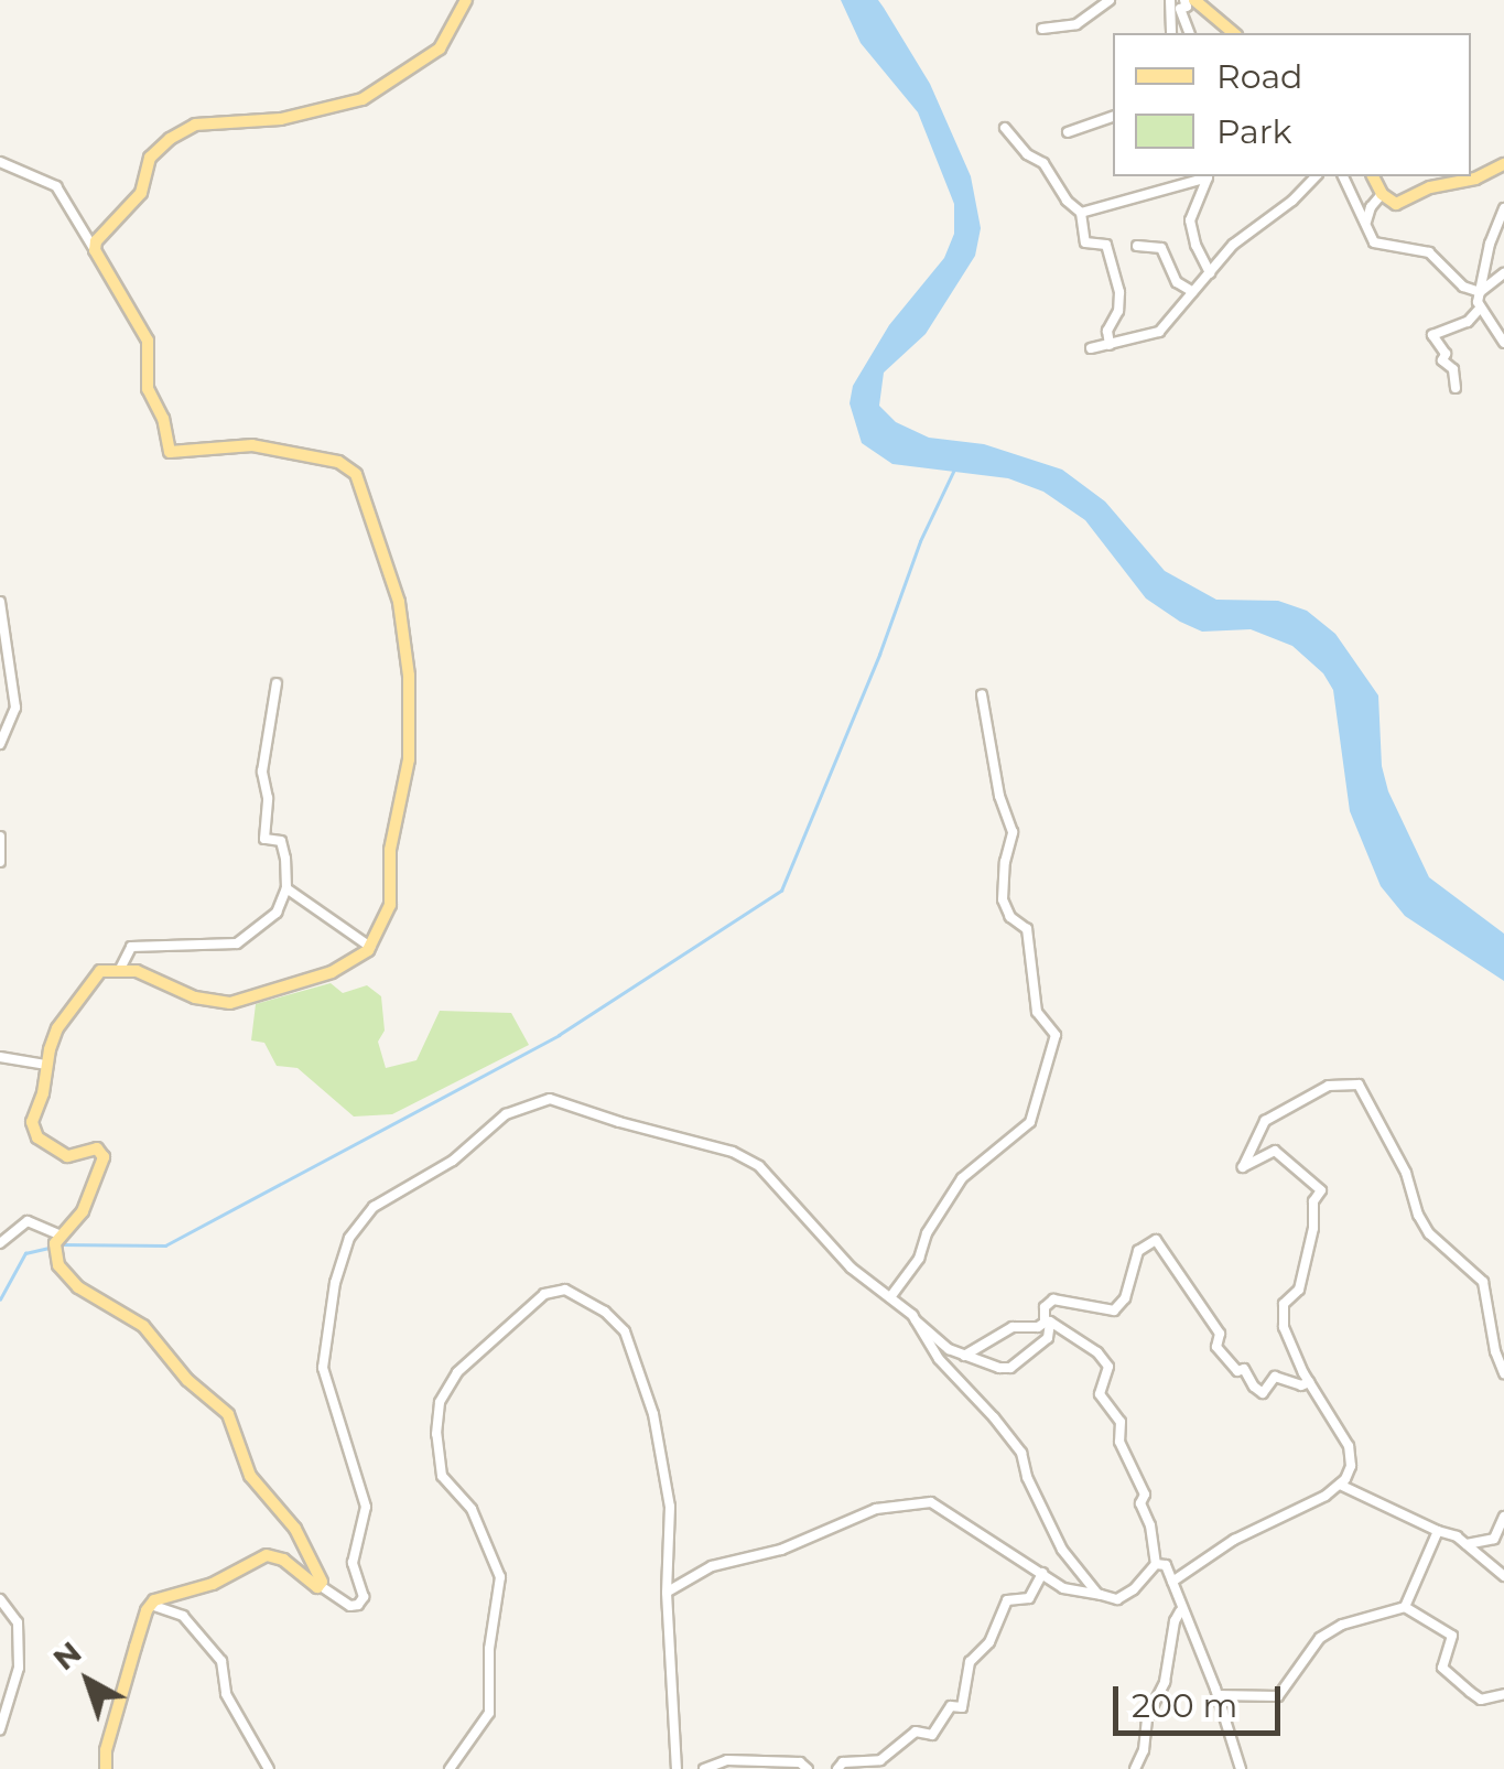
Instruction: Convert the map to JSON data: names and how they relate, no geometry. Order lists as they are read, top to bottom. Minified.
{"legend":["Road","Park"],"scale_bar":"200 m","north":"top left"}
